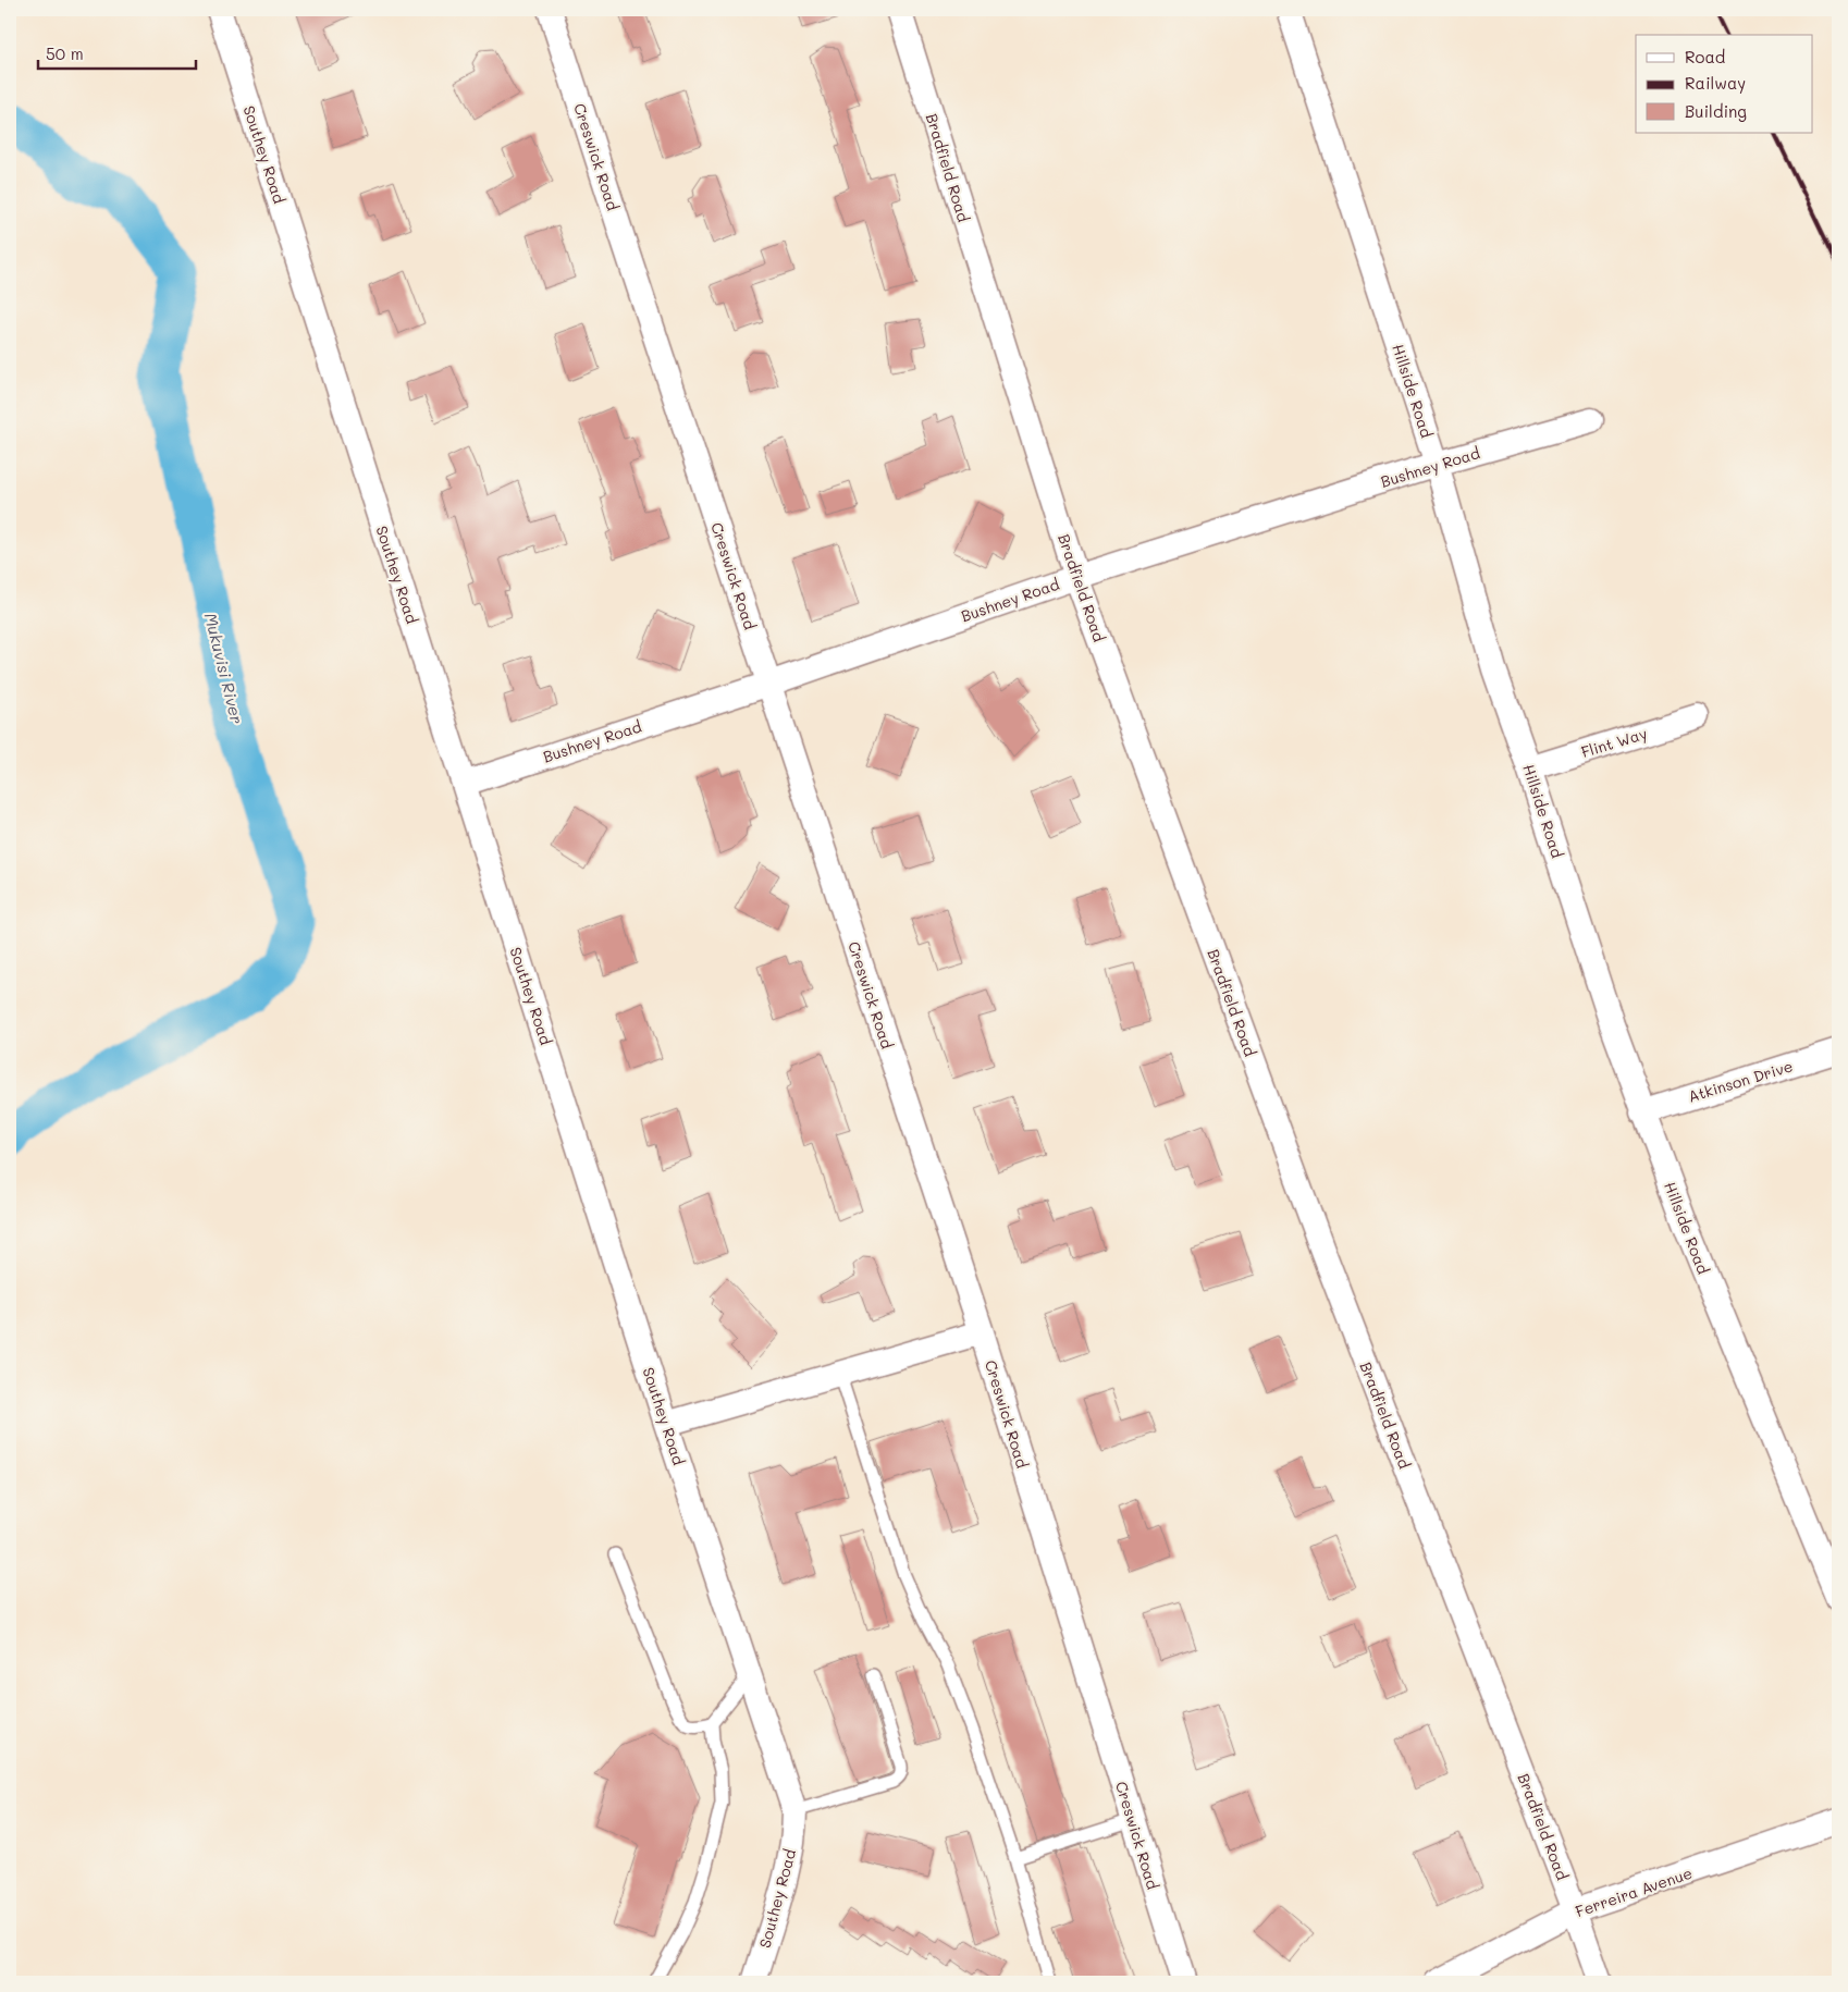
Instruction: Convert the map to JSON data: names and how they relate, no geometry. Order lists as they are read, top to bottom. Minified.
{"streets":{"street":["Southey Road","Creswick Road","Bradfield Road","Hillside Road","Bushney Road","Flint Way","Atkinson Drive","Ferreira Avenue"]},"crossings":[["Southey Road","Bushney Road"],["Creswick Road","Bushney Road"],["Bradfield Road","Bushney Road"],["Bradfield Road","Ferreira Avenue"],["Hillside Road","Bushney Road"],["Hillside Road","Flint Way"],["Hillside Road","Atkinson Drive"]],"water":["Mukuvisi River"],"legend":["Road","Railway","Building"],"scale_bar":"50 m"}
